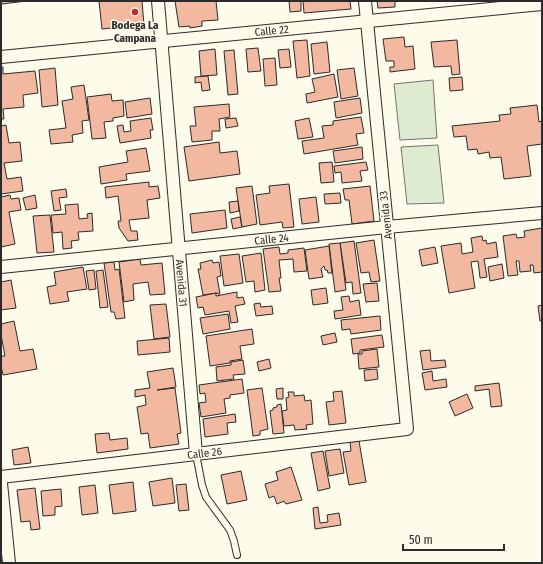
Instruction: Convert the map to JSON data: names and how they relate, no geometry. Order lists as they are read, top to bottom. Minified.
{"streets":{"street":["Calle 22","Avenida 33","Calle 24","Avenida 31","Calle 26"]},"crossings":[["Calle 22","Avenida 33"],["Calle 22","Avenida 31"],["Avenida 33","Calle 24"],["Avenida 33","Calle 26"],["Calle 24","Avenida 31"],["Avenida 31","Calle 26"]],"places":["Bodega La Campana"],"scale_bar":"50 m"}
